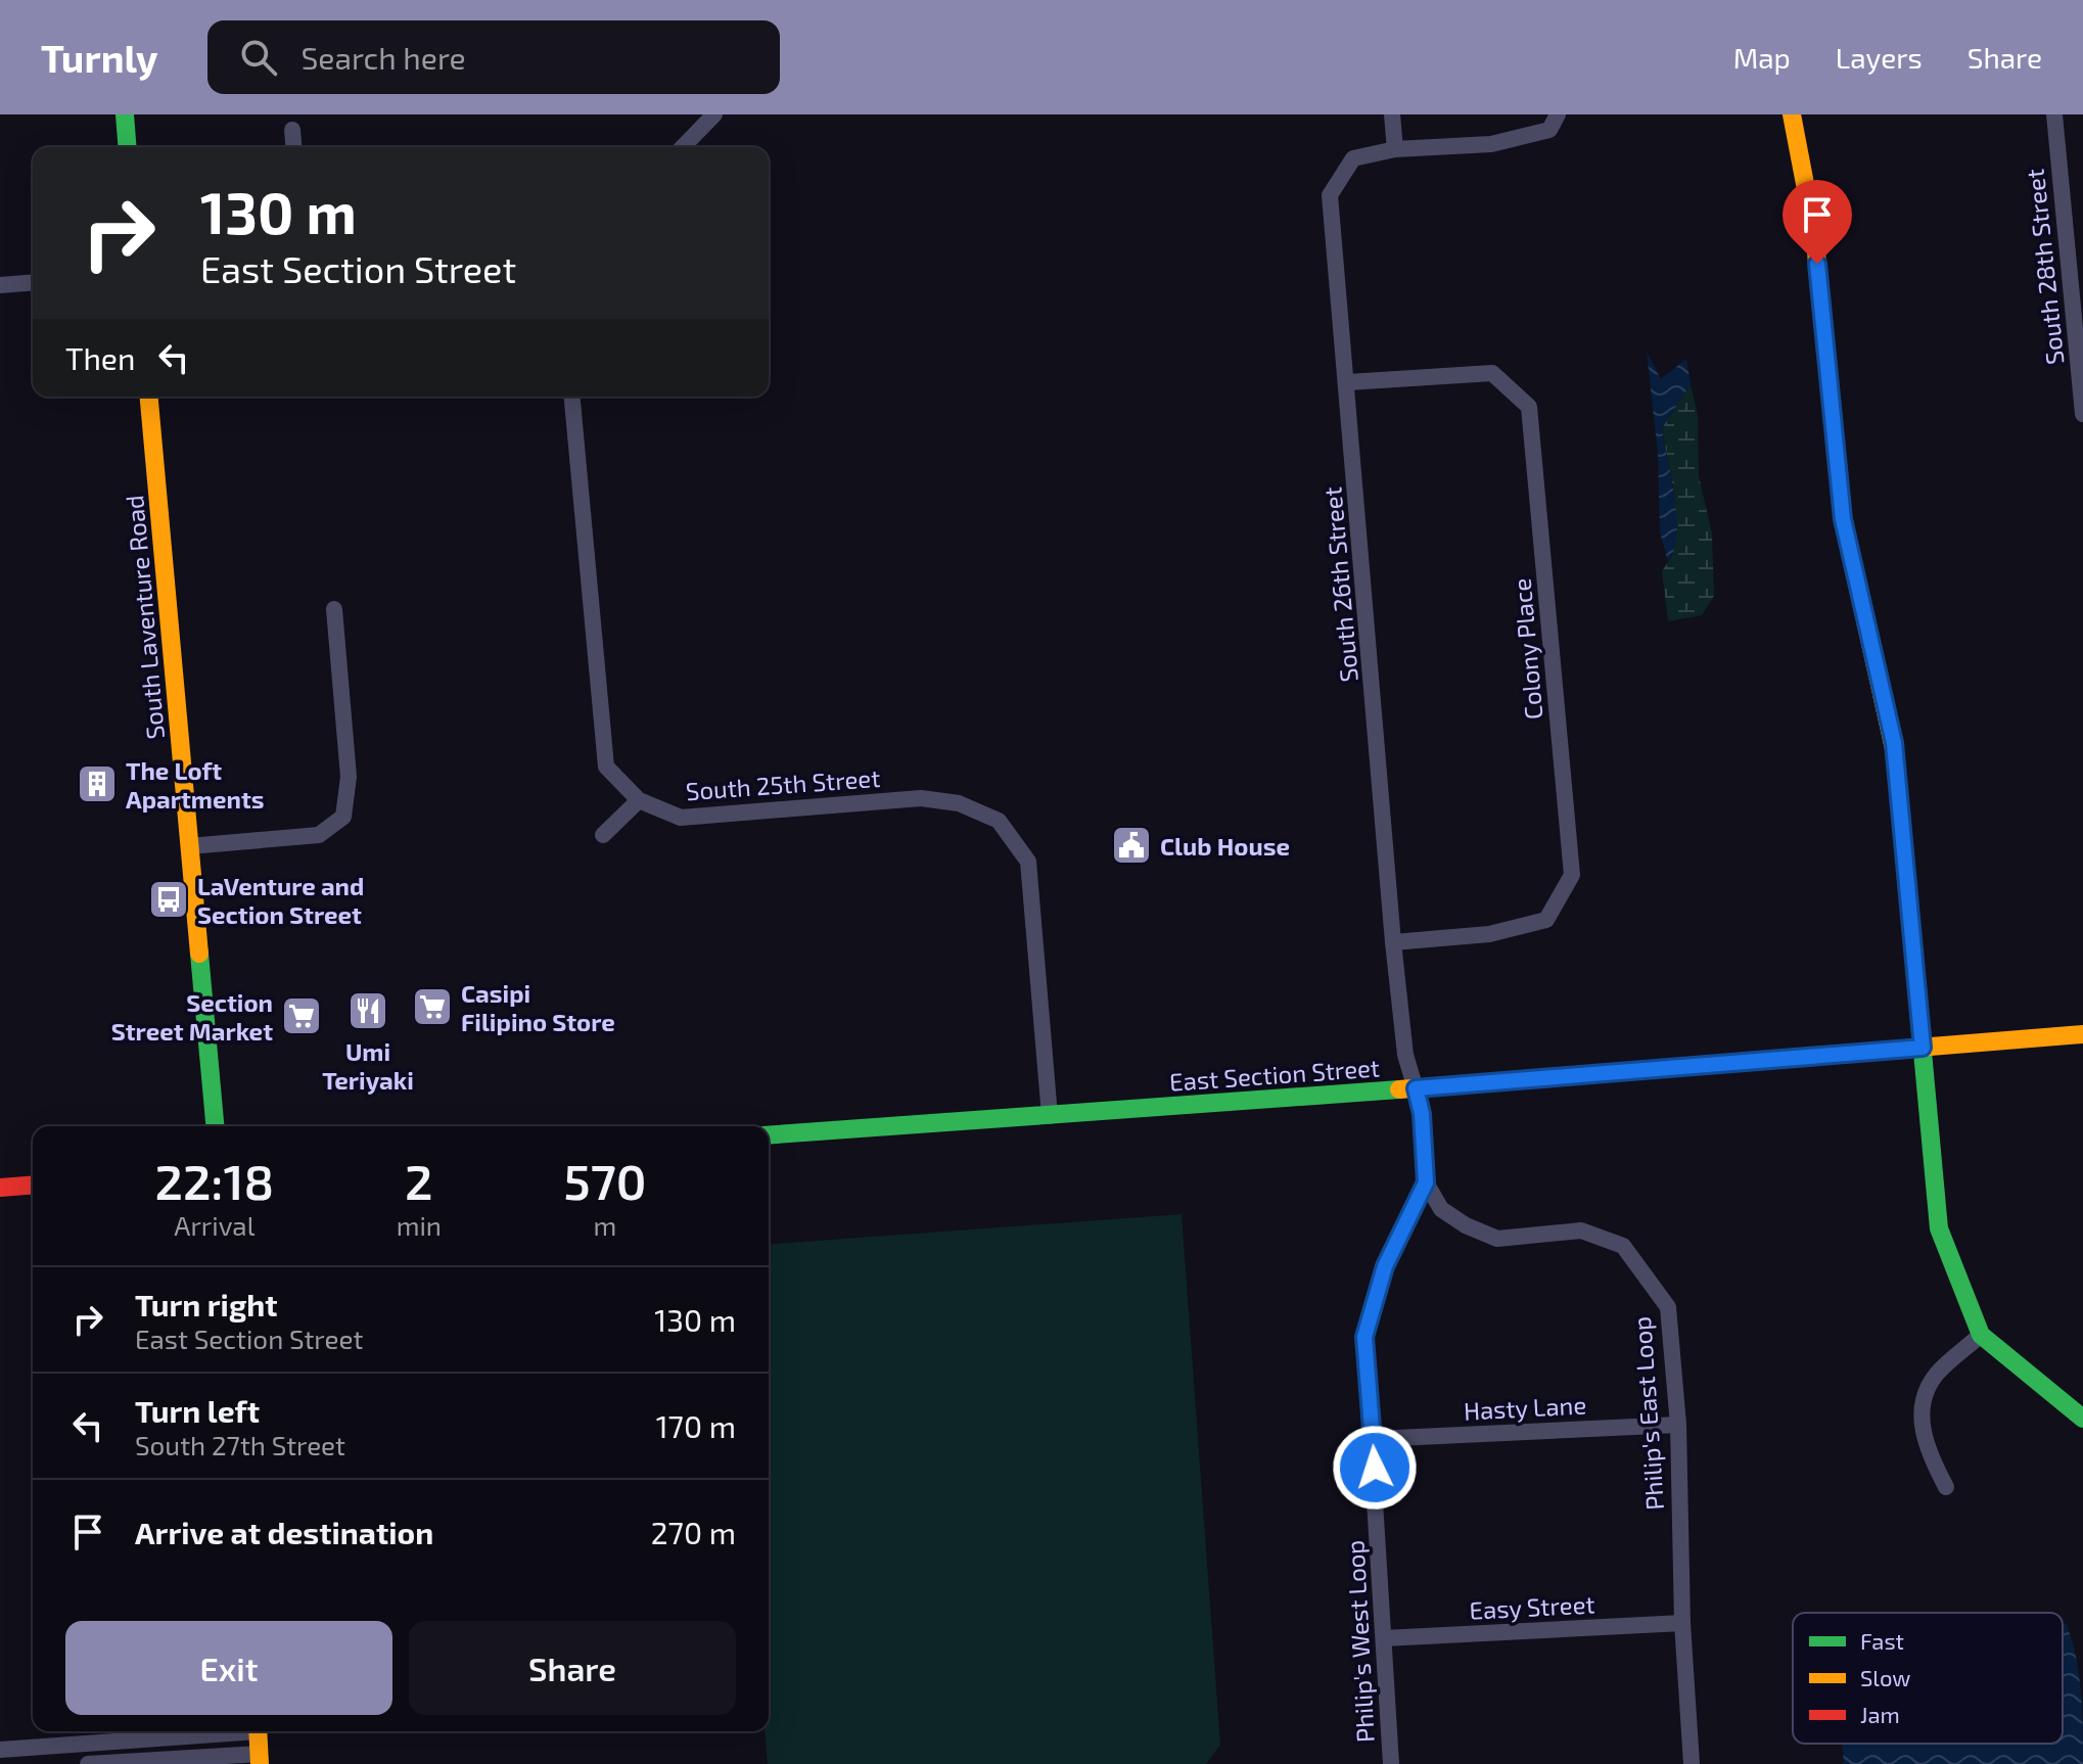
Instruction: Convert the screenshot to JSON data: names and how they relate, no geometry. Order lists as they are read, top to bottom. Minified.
{"streets":{"street":["South 28th Street","South 26th Street","South Laventure Road","Colony Place","South 25th Street","East Section Street","Hasty Lane","Philip's East Loop","Easy Street","Philip's West Loop"]},"crossings":[["South 26th Street","Colony Place"],["South 26th Street","East Section Street"],["South 26th Street","Philip's West Loop"],["South 25th Street","East Section Street"],["East Section Street","Philip's West Loop"],["Hasty Lane","Philip's East Loop"],["Hasty Lane","Philip's West Loop"],["Philip's East Loop","Easy Street"],["Philip's East Loop","Philip's West Loop"],["Easy Street","Philip's West Loop"]],"places":{"building":["The Loft Apartments"],"public building":["Club House"],"bus stop":["LaVenture and Section Street"],"supermarket":["Casipi Filipino Store","Section Street Market"],"restaurant":["Umi Teriyaki"]},"legend":["Fast","Slow","Jam"],"page":{"header":"Turnly","search":"Search here","nav":["Map","Layers","Share"],"turn":["130 m","East Section Street"],"then":"Then","eta":["22:18","Arrival","2","min","570","m"],"list":[{"name":"Turn right","note":"East Section Street","value":"130 m"},{"name":"Turn left","note":"South 27th Street","value":"170 m"},{"name":"Arrive at destination","value":"270 m"}],"buttons":["Exit","Share"]}}
